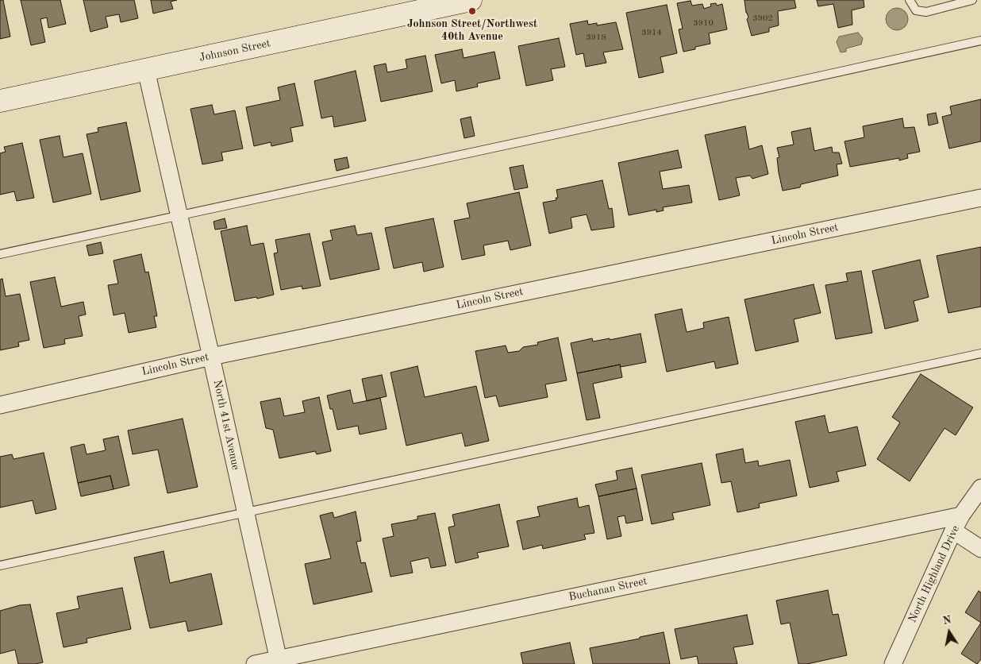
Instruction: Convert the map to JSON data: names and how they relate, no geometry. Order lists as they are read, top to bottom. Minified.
{"streets":{"street":["Johnson Street","Lincoln Street","North 41st Avenue","North Highland Drive","Buchanan Street"]},"crossings":[["Johnson Street","North 41st Avenue"],["Lincoln Street","North 41st Avenue"],["North 41st Avenue","Buchanan Street"],["North Highland Drive","Buchanan Street"]],"places":["Johnson Street/Northwest 40th Avenue"],"house_numbers":["3902","3910","3914","3918"],"north":"top"}
